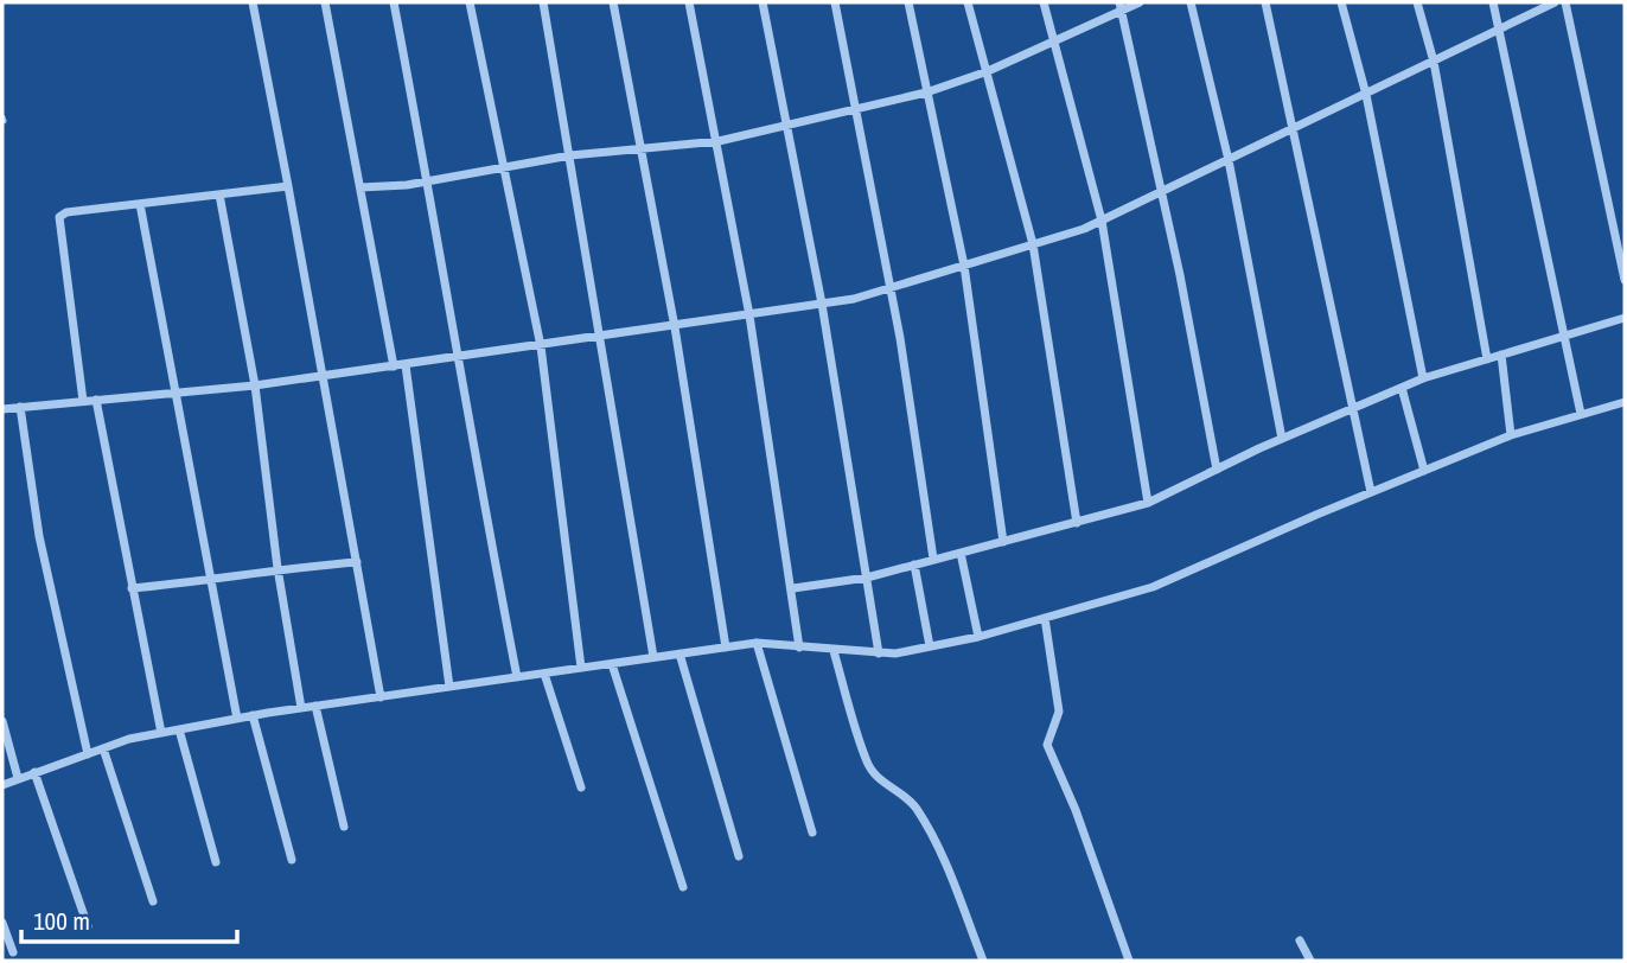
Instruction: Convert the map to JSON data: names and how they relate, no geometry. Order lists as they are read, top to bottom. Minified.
{"scale_bar":"100 m"}
